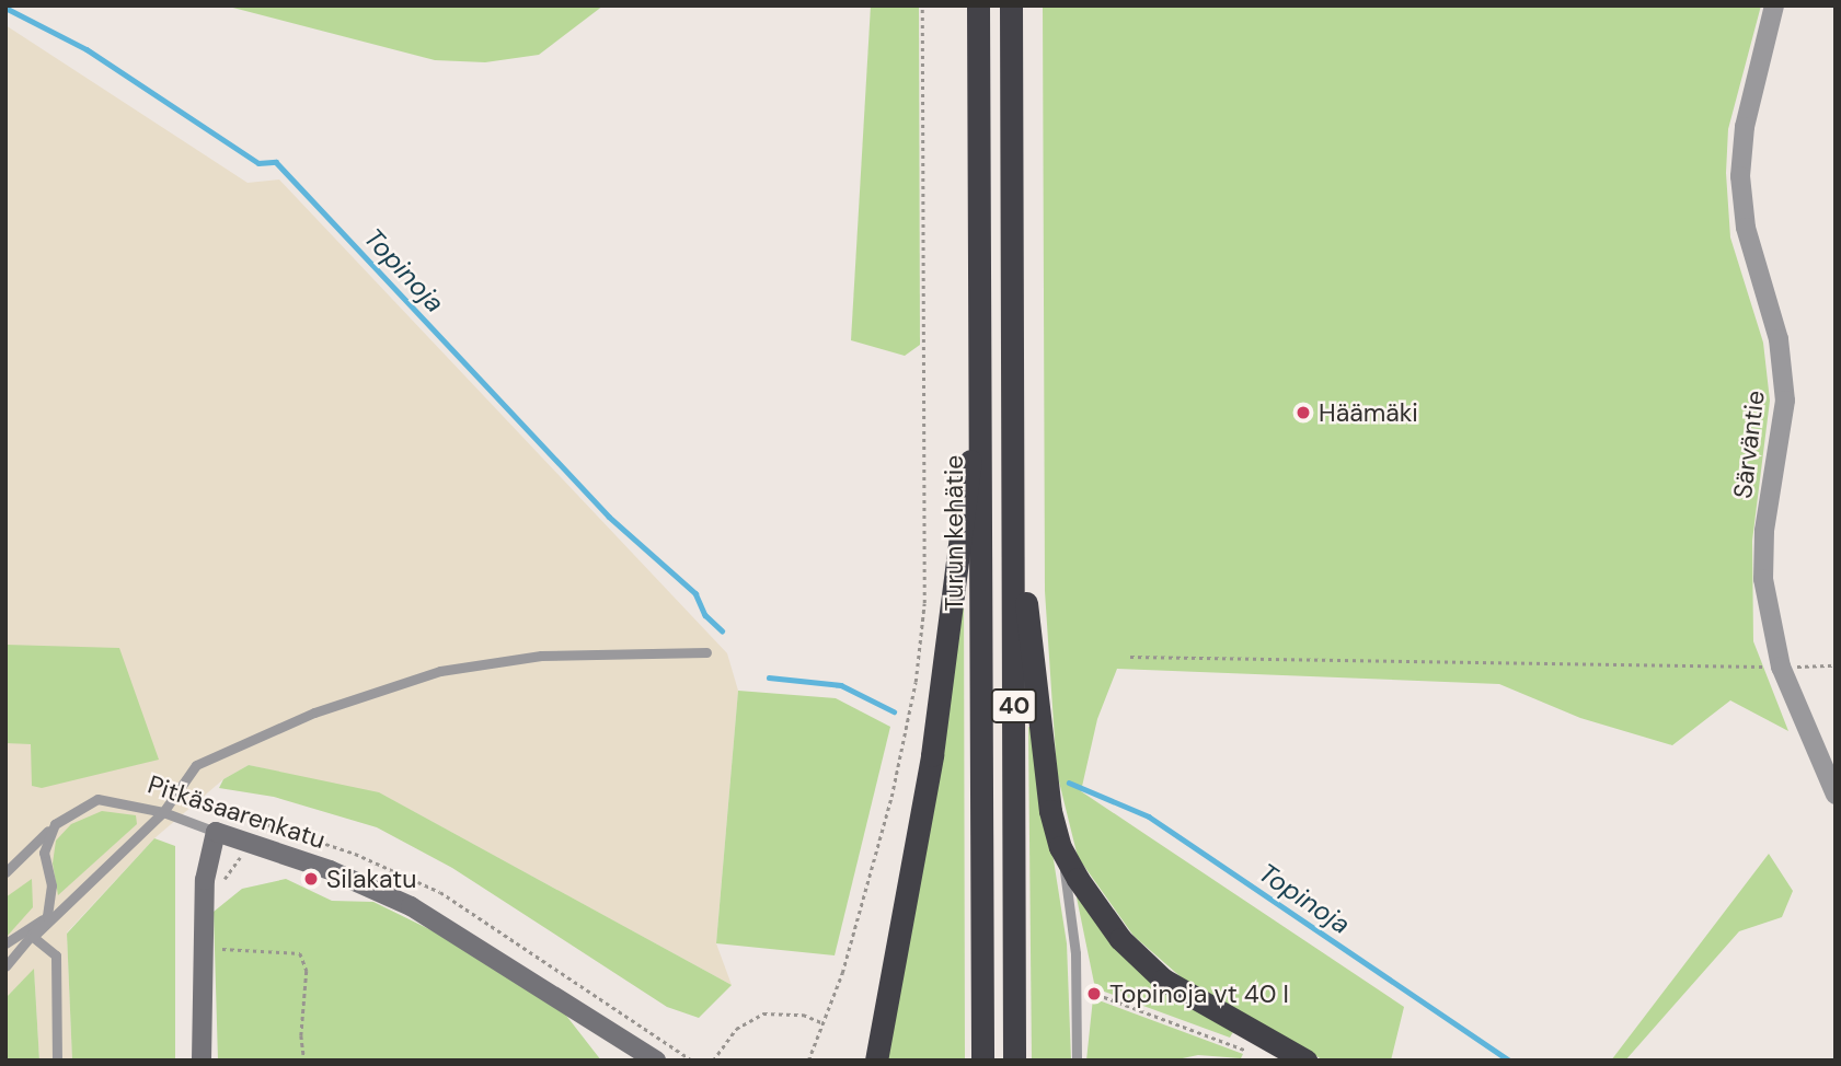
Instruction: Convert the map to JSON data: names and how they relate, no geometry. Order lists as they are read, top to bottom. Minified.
{"streets":{"highway":["Turun kehätie","40"],"street":["Särväntie","Pitkäsaarenkatu"]},"water":["Topinoja"],"places":["Häämäki","Silakatu","Topinoja vt 40 I"]}
